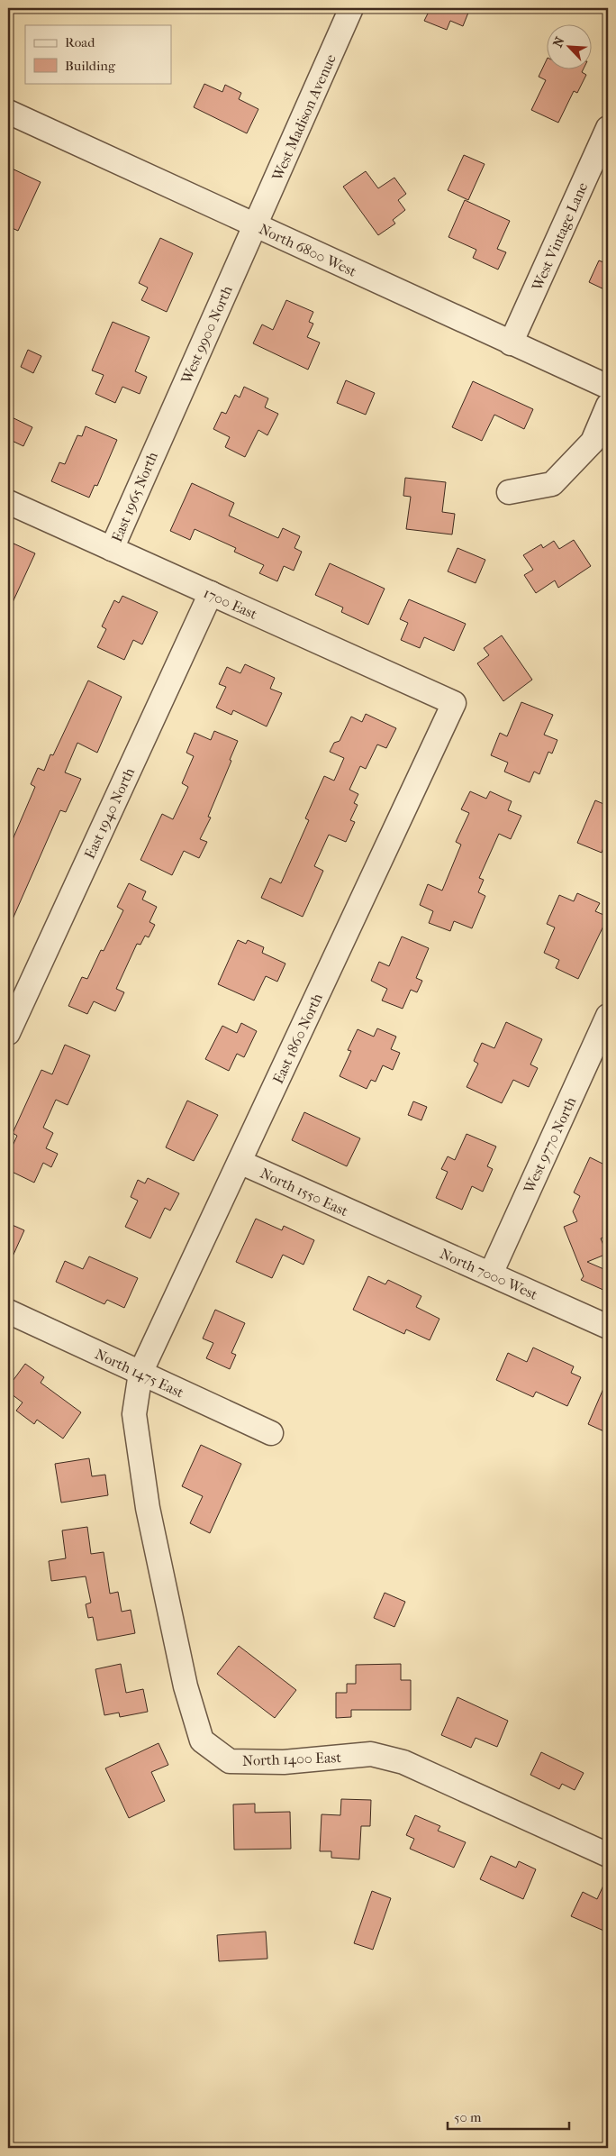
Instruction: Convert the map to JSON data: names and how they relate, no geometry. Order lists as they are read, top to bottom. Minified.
{"streets":{"street":["West Madison Avenue","West Vintage Lane","North 6800 West","West 9900 North","East 1965 North","1700 East","East 1940 North","East 1860 North","West 9770 North","North 1550 East","North 7000 West","North 1475 East","North 1400 East"]},"crossings":[["West Madison Avenue","North 6800 West"],["West Madison Avenue","West 9900 North"],["West Vintage Lane","North 6800 West"],["North 6800 West","West 9900 North"],["West 9900 North","East 1965 North"],["East 1965 North","1700 East"],["1700 East","East 1940 North"],["1700 East","East 1860 North"],["East 1860 North","North 1550 East"],["East 1860 North","North 1475 East"],["East 1860 North","North 1400 East"],["West 9770 North","North 7000 West"],["North 1550 East","North 7000 West"],["North 1475 East","North 1400 East"]],"legend":["Road","Building"],"scale_bar":"50 m","north":"top left"}
